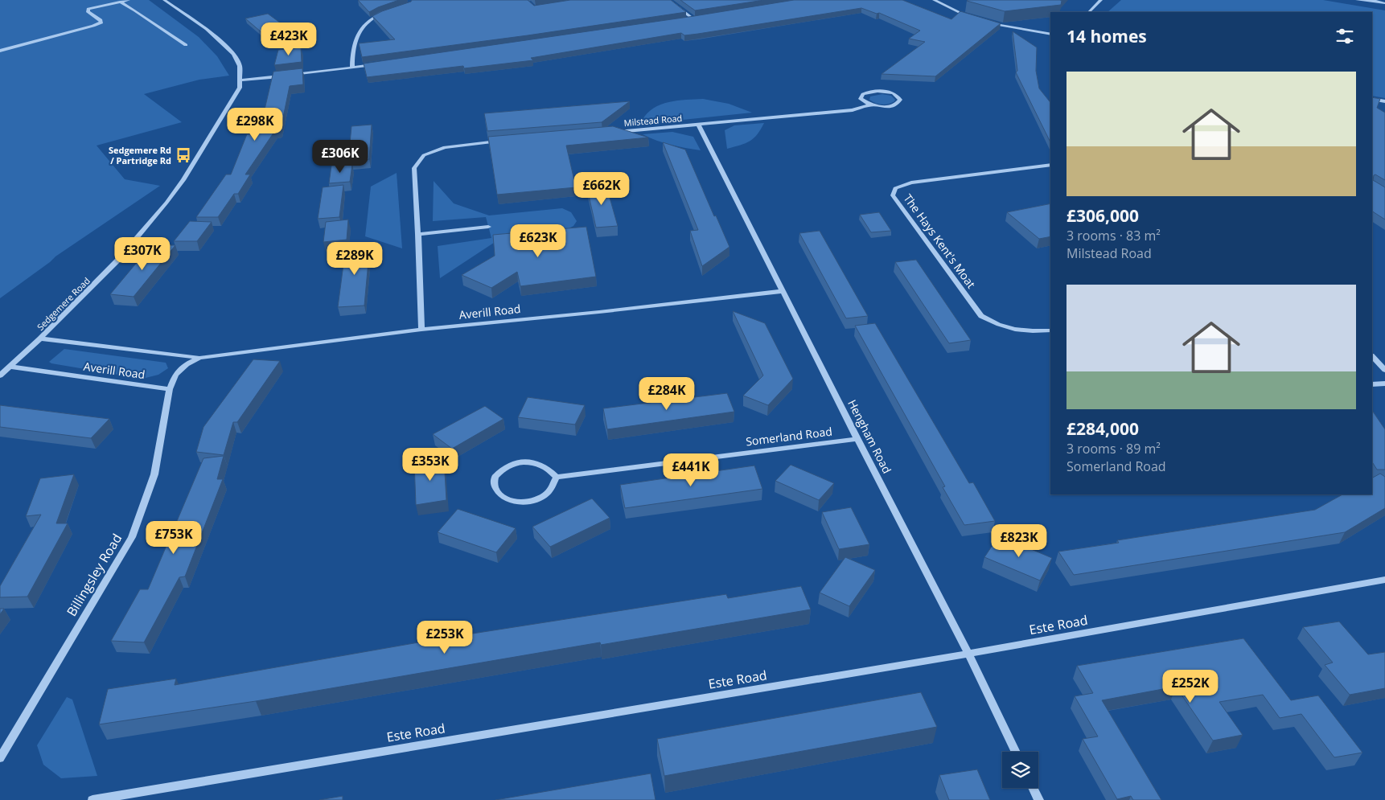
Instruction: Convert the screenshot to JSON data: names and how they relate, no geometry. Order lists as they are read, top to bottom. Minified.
{"streets":{"street":["Milstead Road","The Hays Kent's Moat","Sedgemere Road","Averill Road","Somerland Road","Hengham Road","Billingsley Road","Este Road"]},"crossings":[["Milstead Road","Hengham Road"],["Sedgemere Road","Averill Road"],["Averill Road","Hengham Road"],["Averill Road","Billingsley Road"],["Somerland Road","Hengham Road"],["Hengham Road","Este Road"]],"places":{"bus stop":["Sedgemere Rd / Partridge Rd"]},"page":{"heading":"14 homes","price":["£423K","£298K","£306K","£662K","£623K","£307K","£289K","£284K","£353K","£441K","£753K","£823K","£253K","£252K"],"list":[{"name":"£306,000","note":"3 rooms · 83 m² · Milstead Road"},{"name":"£284,000","note":"3 rooms · 89 m² · Somerland Road"}]}}
